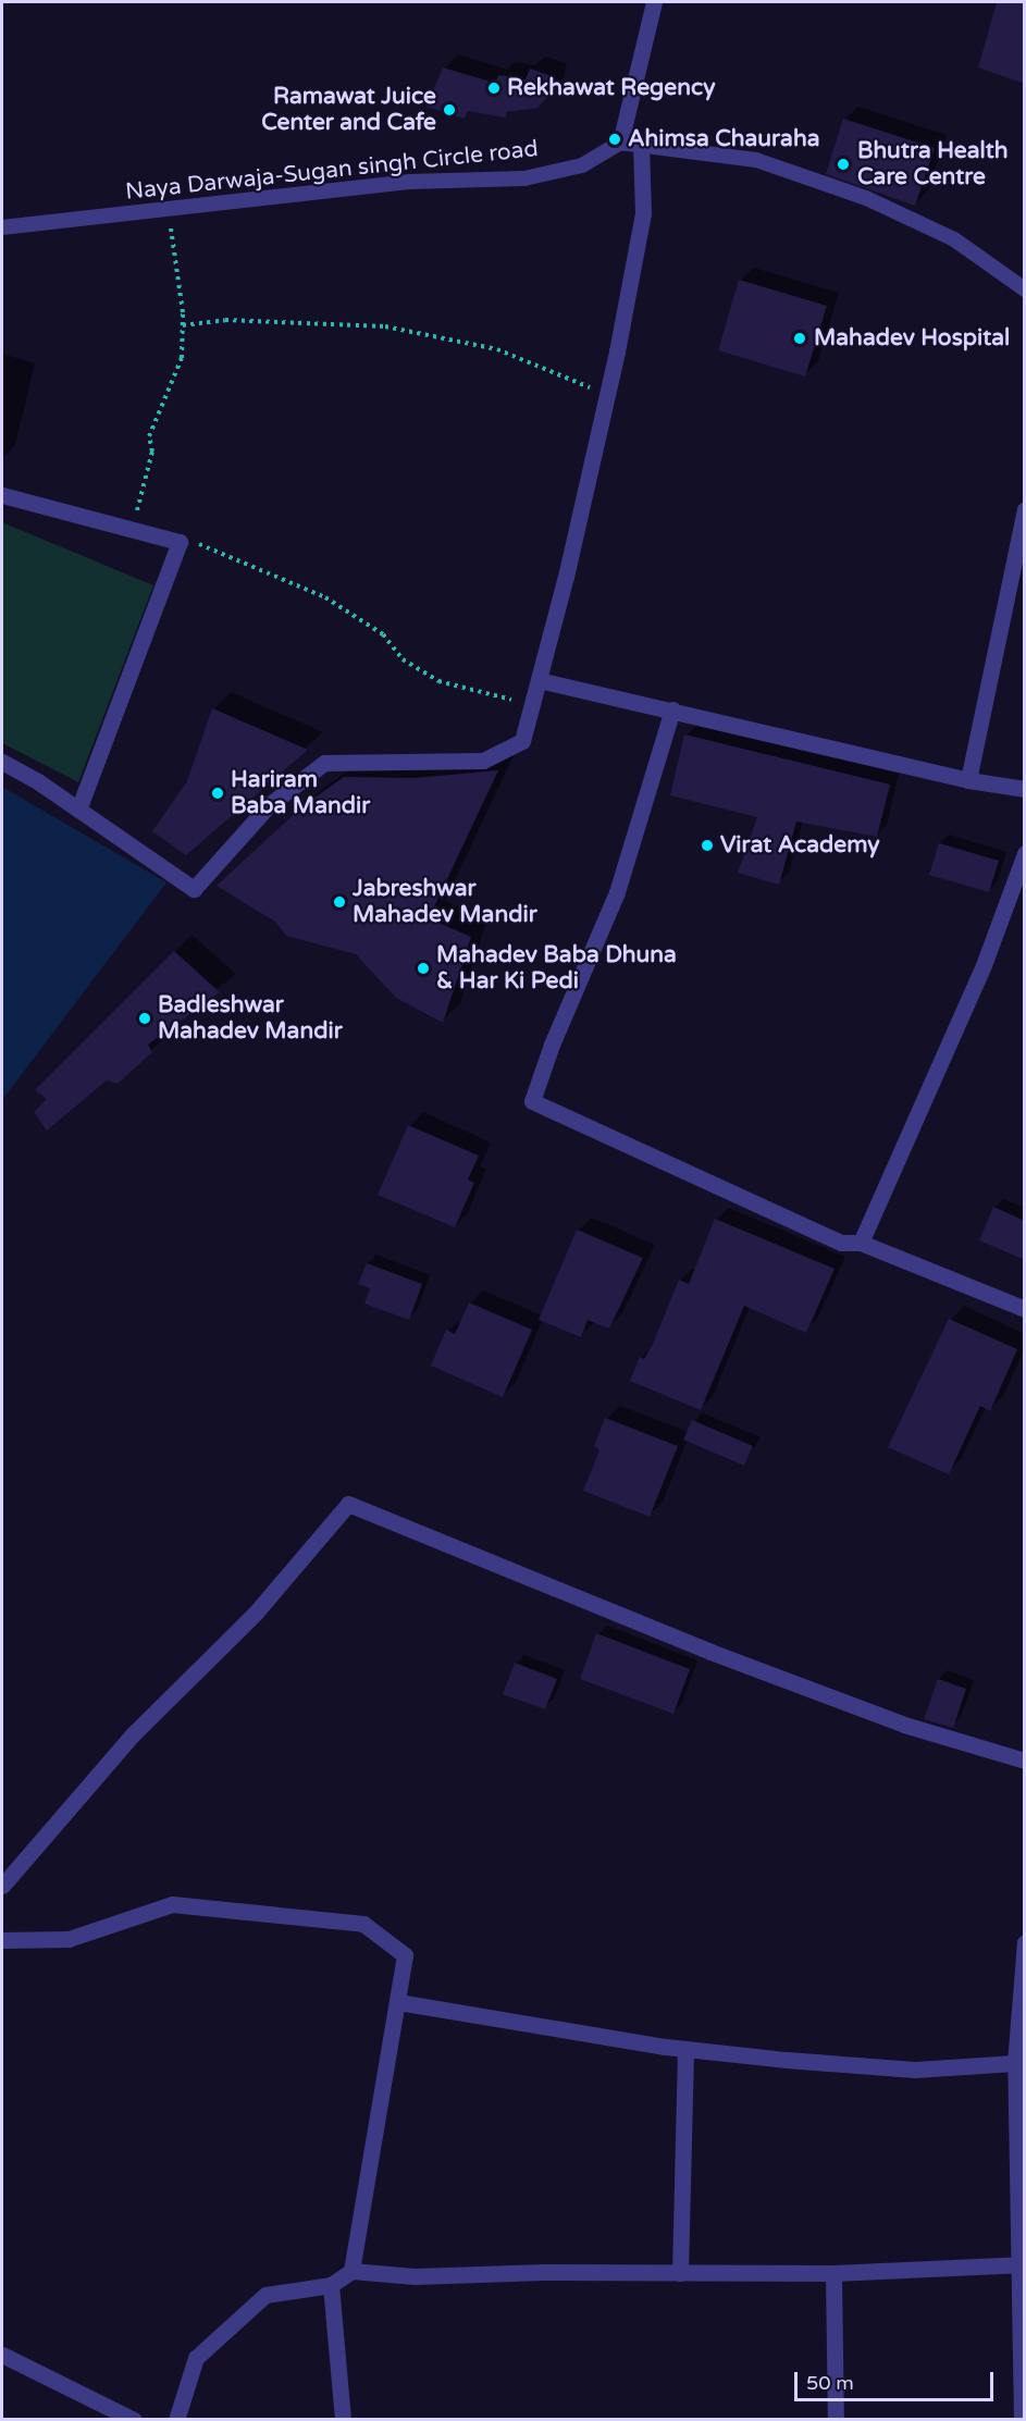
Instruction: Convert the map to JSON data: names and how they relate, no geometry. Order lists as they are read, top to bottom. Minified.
{"streets":{"lane":["Naya Darwaja-Sugan singh Circle road"]},"places":["Rekhawat Regency","Ramawat Juice Center and Cafe","Ahimsa Chauraha","Bhutra Health Care Centre","Mahadev Hospital","Hariram Baba Mandir","Virat Academy","Jabreshwar Mahadev Mandir","Mahadev Baba Dhuna & Har Ki Pedi","Badleshwar Mahadev Mandir"],"scale_bar":"50 m"}
